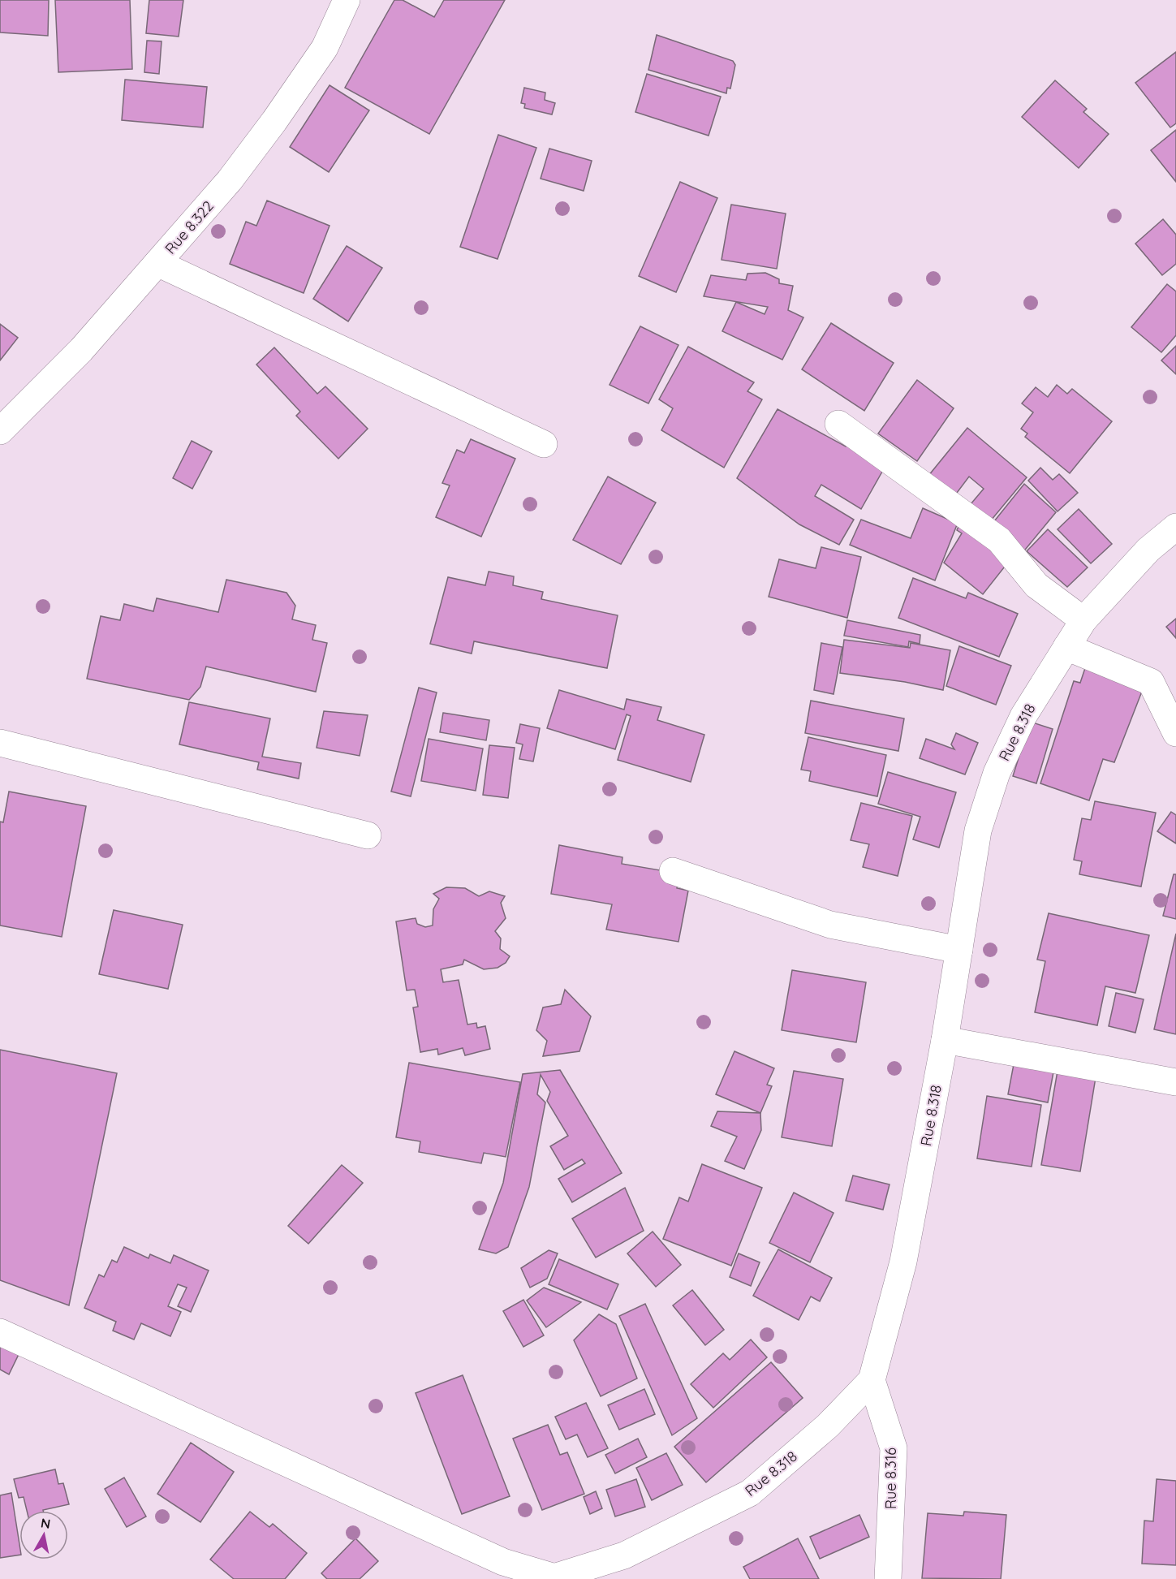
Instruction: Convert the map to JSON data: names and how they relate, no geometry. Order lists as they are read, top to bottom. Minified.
{"streets":{"street":["Rue 8.322","Rue 8.318","Rue 8.316"]},"crossings":[["Rue 8.318","Rue 8.316"]],"north":"top"}
